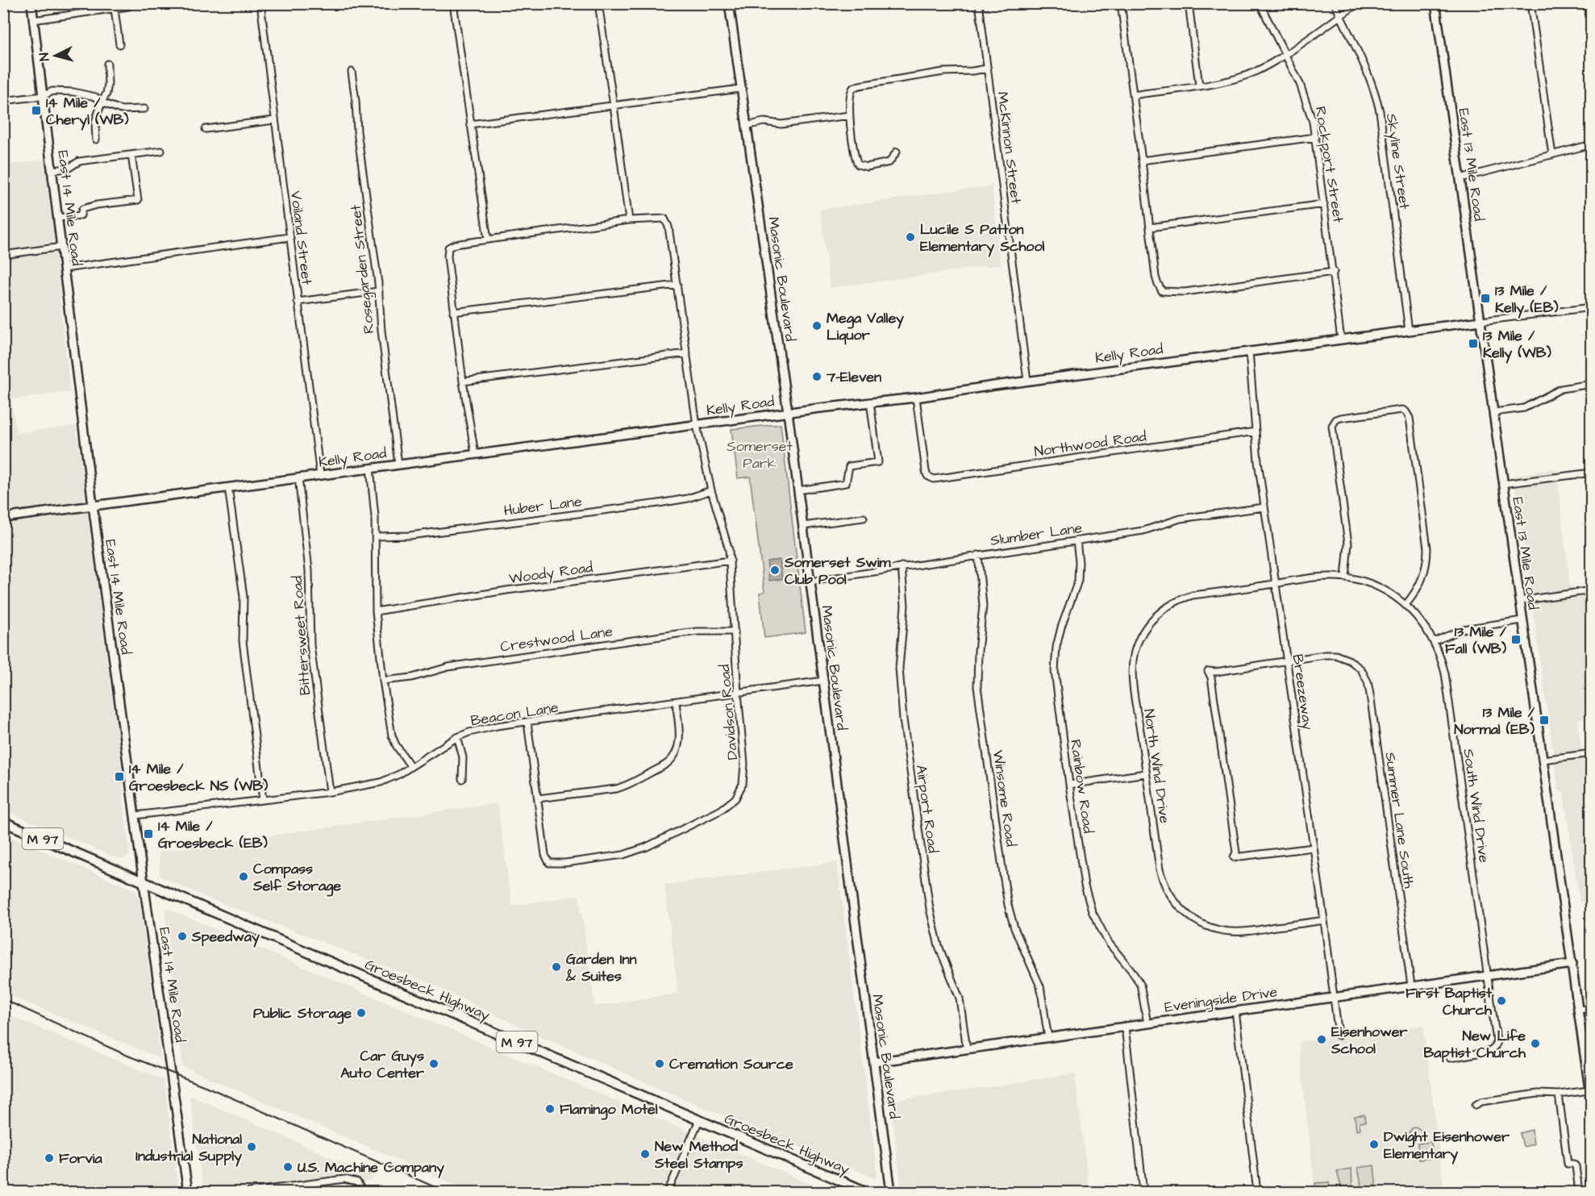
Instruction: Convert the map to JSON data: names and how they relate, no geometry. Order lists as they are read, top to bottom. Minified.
{"streets":{"main road":["M 97","Groesbeck Highway"],"street":["McKinnon Street","Skyline Street","Rockport Street","East 13 Mile Road","East 14 Mile Road","Voiland Street","Rosegarden Street","Masonic Boulevard","Kelly Road","Northwood Road","Huber Lane","Slumber Lane","Woody Road","Bittersweet Road","Crestwood Lane","Breezeway","Davidson Road","Beacon Lane","North Wind Drive","Rainbow Road","Winsome Road","South Wind Drive","Airport Road","Summer Lane South","Eveningside Drive"]},"crossings":[["McKinnon Street","Kelly Road"],["Skyline Street","Kelly Road"],["Rockport Street","Kelly Road"],["East 13 Mile Road","Kelly Road"],["East 13 Mile Road","Eveningside Drive"],["East 14 Mile Road","Kelly Road"],["East 14 Mile Road","Beacon Lane"],["East 14 Mile Road","Groesbeck Highway"],["Voiland Street","Kelly Road"],["Rosegarden Street","Kelly Road"],["Masonic Boulevard","Kelly Road"],["Masonic Boulevard","Slumber Lane"],["Masonic Boulevard","Beacon Lane"],["Masonic Boulevard","Eveningside Drive"],["Kelly Road","Northwood Road"],["Kelly Road","Bittersweet Road"],["Kelly Road","Breezeway"],["Kelly Road","Davidson Road"],["Northwood Road","Breezeway"],["Huber Lane","Davidson Road"],["Slumber Lane","Breezeway"],["Slumber Lane","Rainbow Road"],["Slumber Lane","Winsome Road"],["Slumber Lane","Airport Road"],["Woody Road","Davidson Road"],["Bittersweet Road","Beacon Lane"],["Crestwood Lane","Davidson Road"],["Breezeway","North Wind Drive"],["Breezeway","South Wind Drive"],["Breezeway","Summer Lane South"],["Breezeway","Eveningside Drive"],["Davidson Road","Beacon Lane"],["North Wind Drive","South Wind Drive"],["Rainbow Road","Eveningside Drive"],["Winsome Road","Eveningside Drive"],["South Wind Drive","Eveningside Drive"],["Airport Road","Eveningside Drive"],["Summer Lane South","Eveningside Drive"]],"parks":["Somerset Park"],"places":{"transit":["14 Mile / Cheryl (WB)","13 Mile / Kelly (EB)","13 Mile / Kelly (WB)","13 Mile / Fall (WB)","13 Mile / Normal (EB)","14 Mile / Groesbeck NS (WB)","14 Mile / Groesbeck (EB)"],"other":["Lucile S Patton Elementary School","Mega Valley Liquor","7-Eleven","Somerset Swim Club Pool","Compass Self Storage","Speedway","Garden Inn & Suites","First Baptist Church","Public Storage","Eisenhower School","New Life Baptist Church","Car Guys Auto Center","Cremation Source","Flamingo Motel","Dwight Eisenhower Elementary","National Industrial Supply","New Method Steel Stamps","Forvia","U.S. Machine Company"]},"north":"left"}
